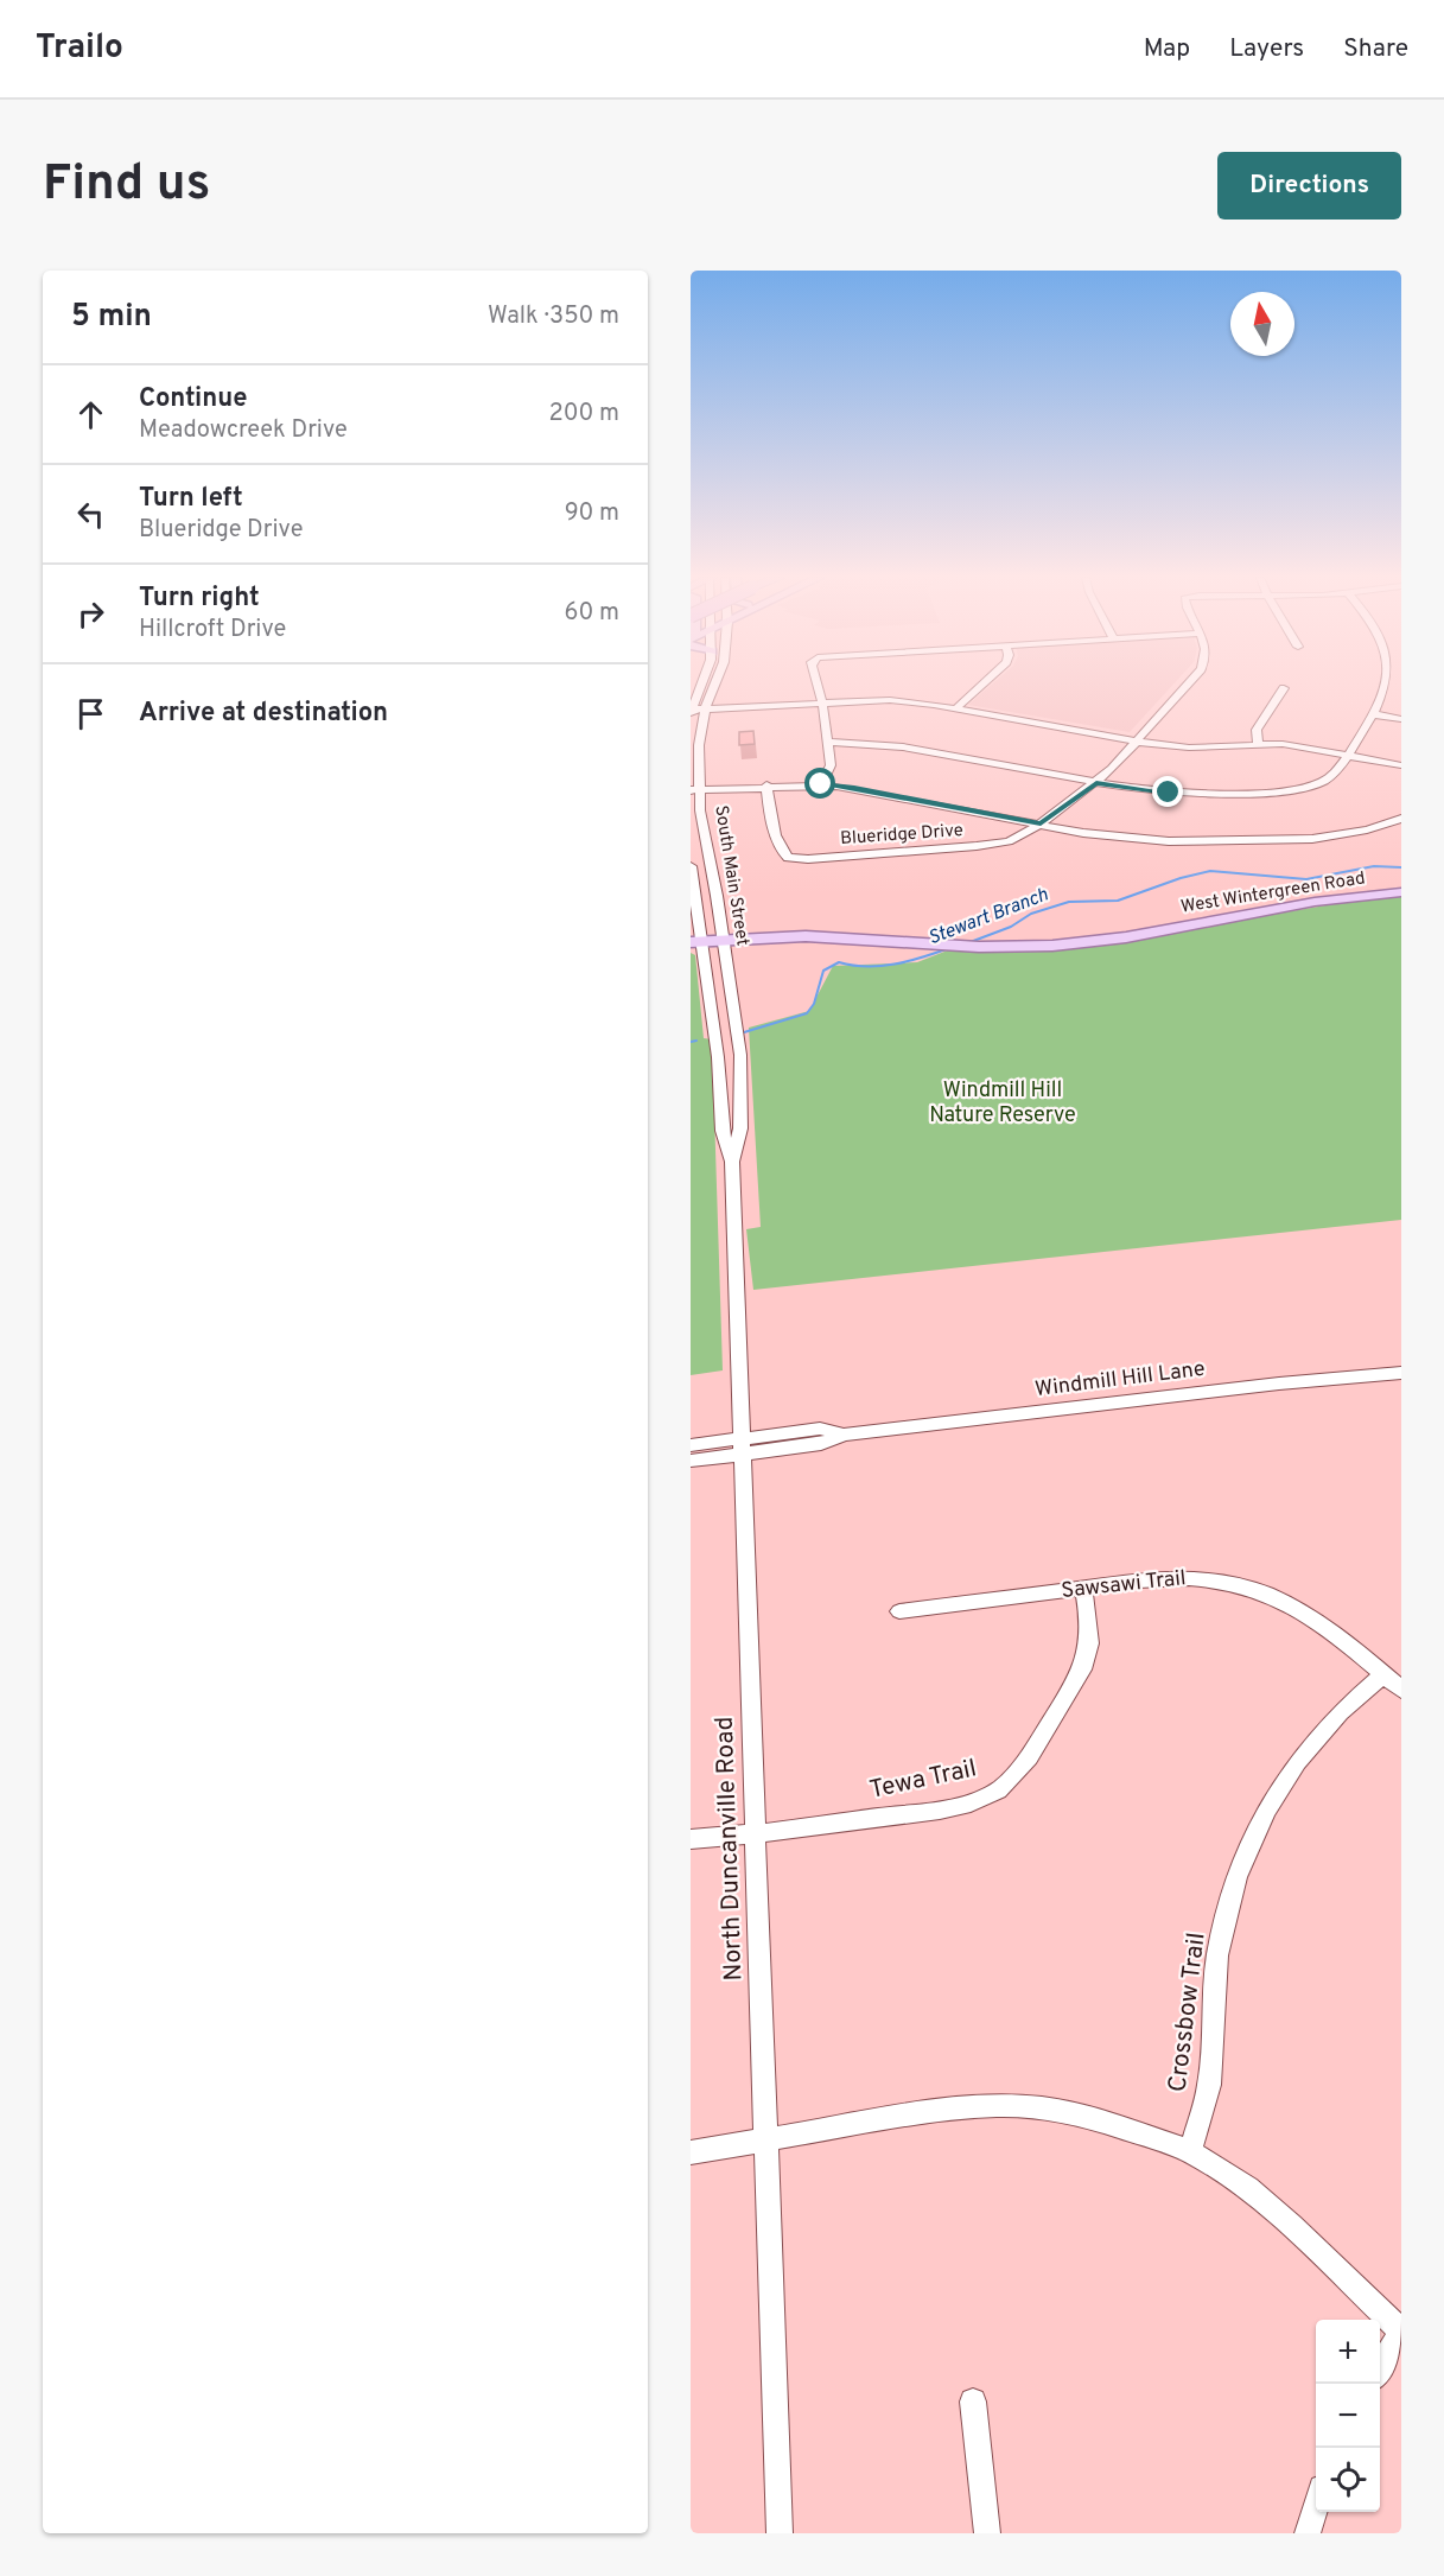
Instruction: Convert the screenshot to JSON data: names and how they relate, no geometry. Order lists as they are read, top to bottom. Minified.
{"streets":{"main road":["West Wintergreen Road"],"street":["Blueridge Drive","South Main Street","Windmill Hill Lane","Sawsawi Trail","Tewa Trail","North Duncanville Road","Crossbow Trail"]},"crossings":[["South Main Street","West Wintergreen Road"],["South Main Street","North Duncanville Road"],["Windmill Hill Lane","North Duncanville Road"],["Sawsawi Trail","Tewa Trail"],["Sawsawi Trail","Crossbow Trail"],["Tewa Trail","North Duncanville Road"]],"water":["Stewart Branch"],"parks":["Windmill Hill Nature Reserve"],"north":"top","page":{"header":"Trailo","nav":["Map","Layers","Share"],"buttons":"Directions","title":"Find us","heading":["5 min","Walk · 350 m"],"list":[["Continue","Meadowcreek Drive","200 m"],["Turn left","Blueridge Drive","90 m"],["Turn right","Hillcroft Drive","60 m"],"Arrive at destination"],"map_buttons":["+","−"]}}
